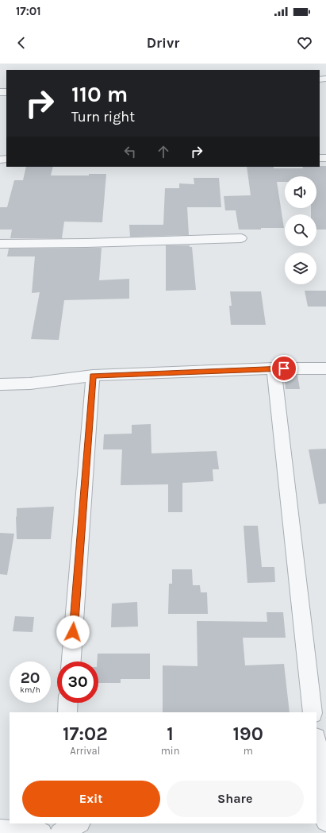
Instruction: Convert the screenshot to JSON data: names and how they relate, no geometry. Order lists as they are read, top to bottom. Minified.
{"page":{"status":"17:01","header":"Drivr","turn":["110 m","Turn right"],"speed":"20 km/h","limit":"30","eta":["17:02","Arrival","1","min","190","m"],"buttons":["Exit","Share"]}}
